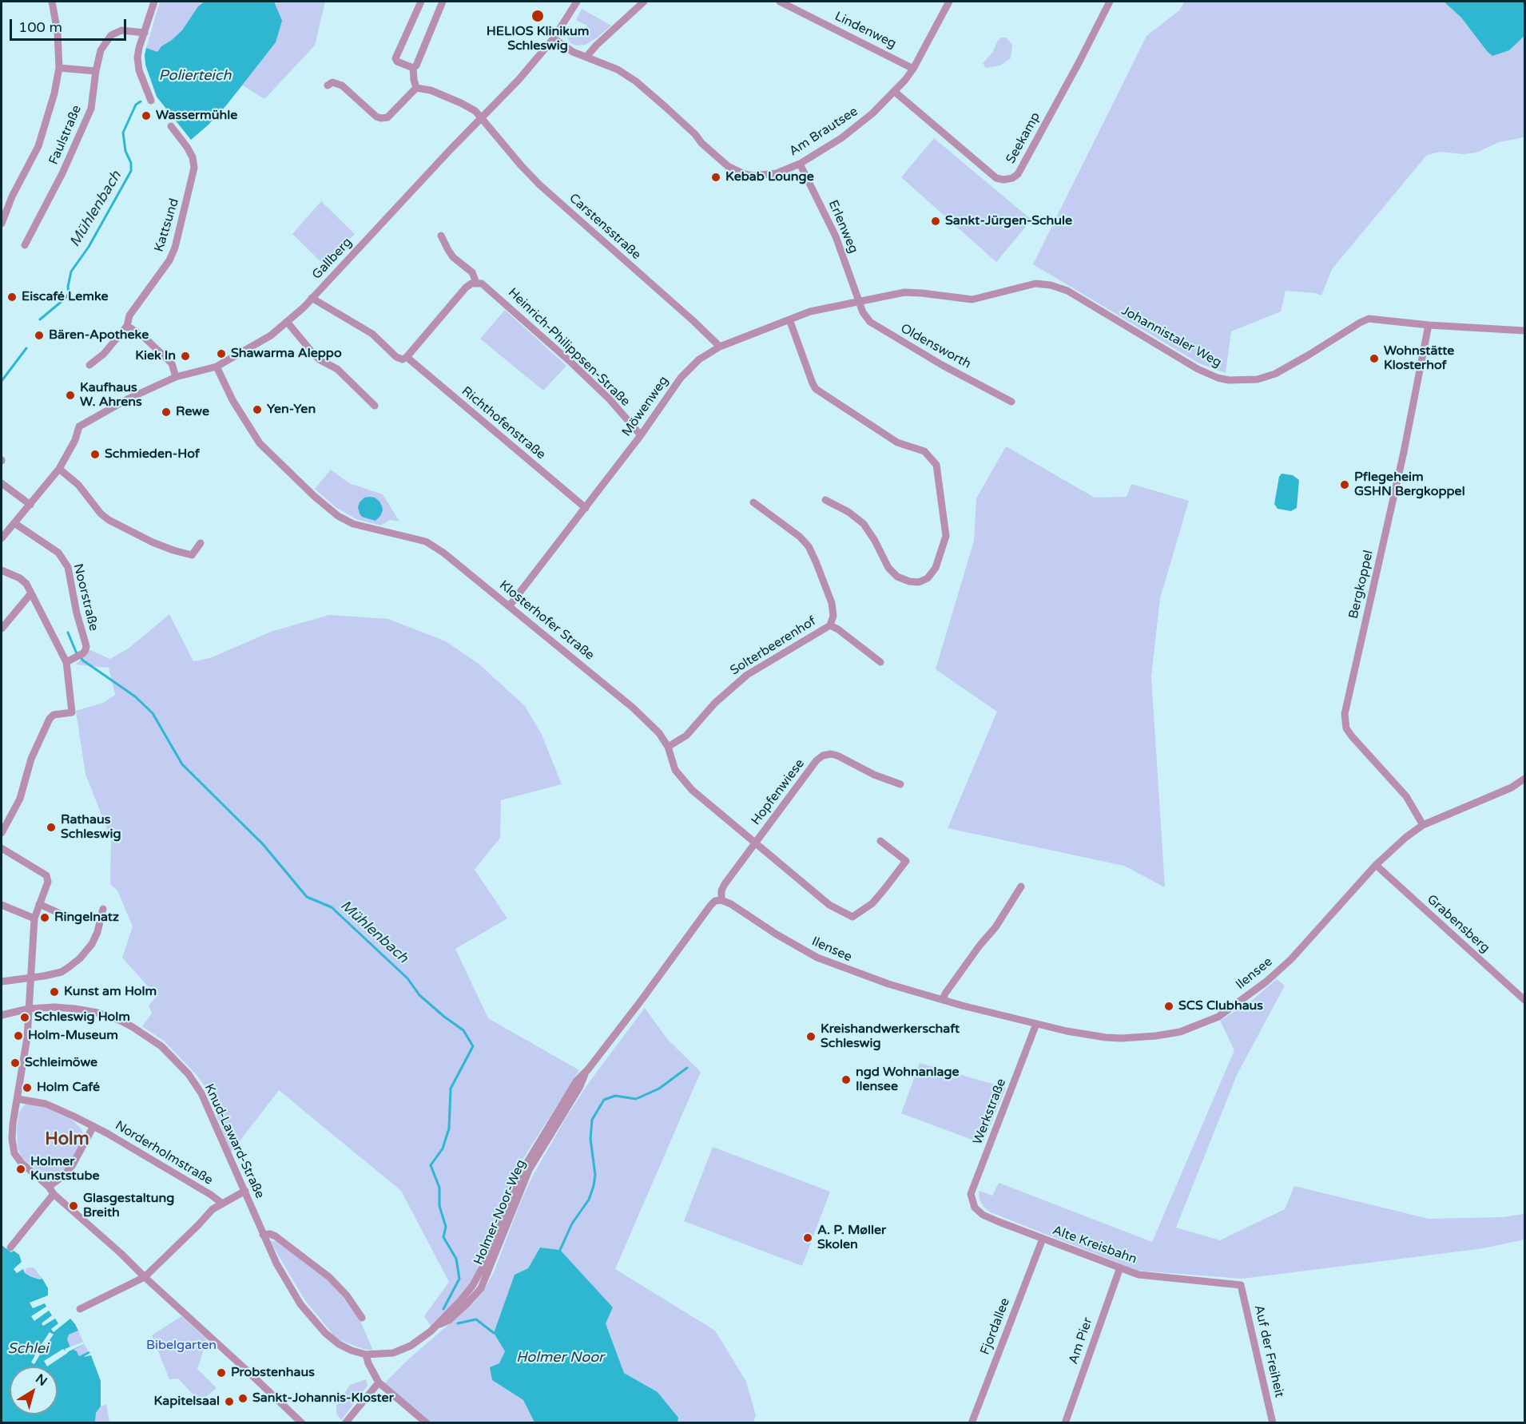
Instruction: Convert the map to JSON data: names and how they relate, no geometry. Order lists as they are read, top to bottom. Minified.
{"streets":{"street":["Lindenweg","Am Brautsee","Faulstraße","Seekamp","Kattsund","Carstensstraße","Erlenweg","Gallberg","Johannistaler Weg","Oldensworth","Heinrich-Philippsen-Straße","Möwenweg","Richthofenstraße","Bergkoppel","Noorstraße","Klosterhofer Straße","Solterbeerenhof","Hopfenwiese","Grabensberg","Ilensee","Werkstraße","Knud-Laward-Straße","Norderholmstraße","Holmer-Noor-Weg","Alte Kreisbahn","Fjordallee","Am Pier","Auf der Freiheit"]},"crossings":[["Lindenweg","Am Brautsee"],["Am Brautsee","Seekamp"],["Am Brautsee","Erlenweg"],["Am Brautsee","Gallberg"],["Carstensstraße","Gallberg"],["Carstensstraße","Möwenweg"],["Erlenweg","Johannistaler Weg"],["Erlenweg","Oldensworth"],["Erlenweg","Möwenweg"],["Gallberg","Klosterhofer Straße"],["Johannistaler Weg","Oldensworth"],["Johannistaler Weg","Möwenweg"],["Johannistaler Weg","Bergkoppel"],["Oldensworth","Möwenweg"],["Heinrich-Philippsen-Straße","Möwenweg"],["Möwenweg","Richthofenstraße"],["Möwenweg","Klosterhofer Straße"],["Bergkoppel","Ilensee"],["Klosterhofer Straße","Solterbeerenhof"],["Klosterhofer Straße","Hopfenwiese"],["Grabensberg","Ilensee"],["Ilensee","Werkstraße"],["Ilensee","Holmer-Noor-Weg"],["Werkstraße","Alte Kreisbahn"],["Knud-Laward-Straße","Holmer-Noor-Weg"],["Alte Kreisbahn","Fjordallee"],["Alte Kreisbahn","Am Pier"],["Alte Kreisbahn","Auf der Freiheit"]],"districts":["Holm"],"water":["Polierteich","Mühlenbach","Schlei","Holmer Noor"],"parks":["Bibelgarten"],"places":["HELIOS Klinikum Schleswig","Wassermühle","Kebab Lounge","Sankt-Jürgen-Schule","Eiscafé Lemke","Bären-Apotheke","Shawarma Aleppo","Kiek In","Wohnstätte Klosterhof","Kaufhaus W. Ahrens","Yen-Yen","Rewe","Schmieden-Hof","Pflegeheim GSHN Bergkoppel","Rathaus Schleswig","Ringelnatz","Kunst am Holm","SCS Clubhaus","Schleswig Holm","Holm-Museum","Kreishandwerkerschaft Schleswig","Schleimöwe","ngd Wohnanlage Ilensee","Holm Café","Holmer Kunststube","Glasgestaltung Breith","A. P. Møller Skolen","Probstenhaus","Sankt-Johannis-Kloster","Kapitelsaal"],"scale_bar":"100 m","north":"top right"}
